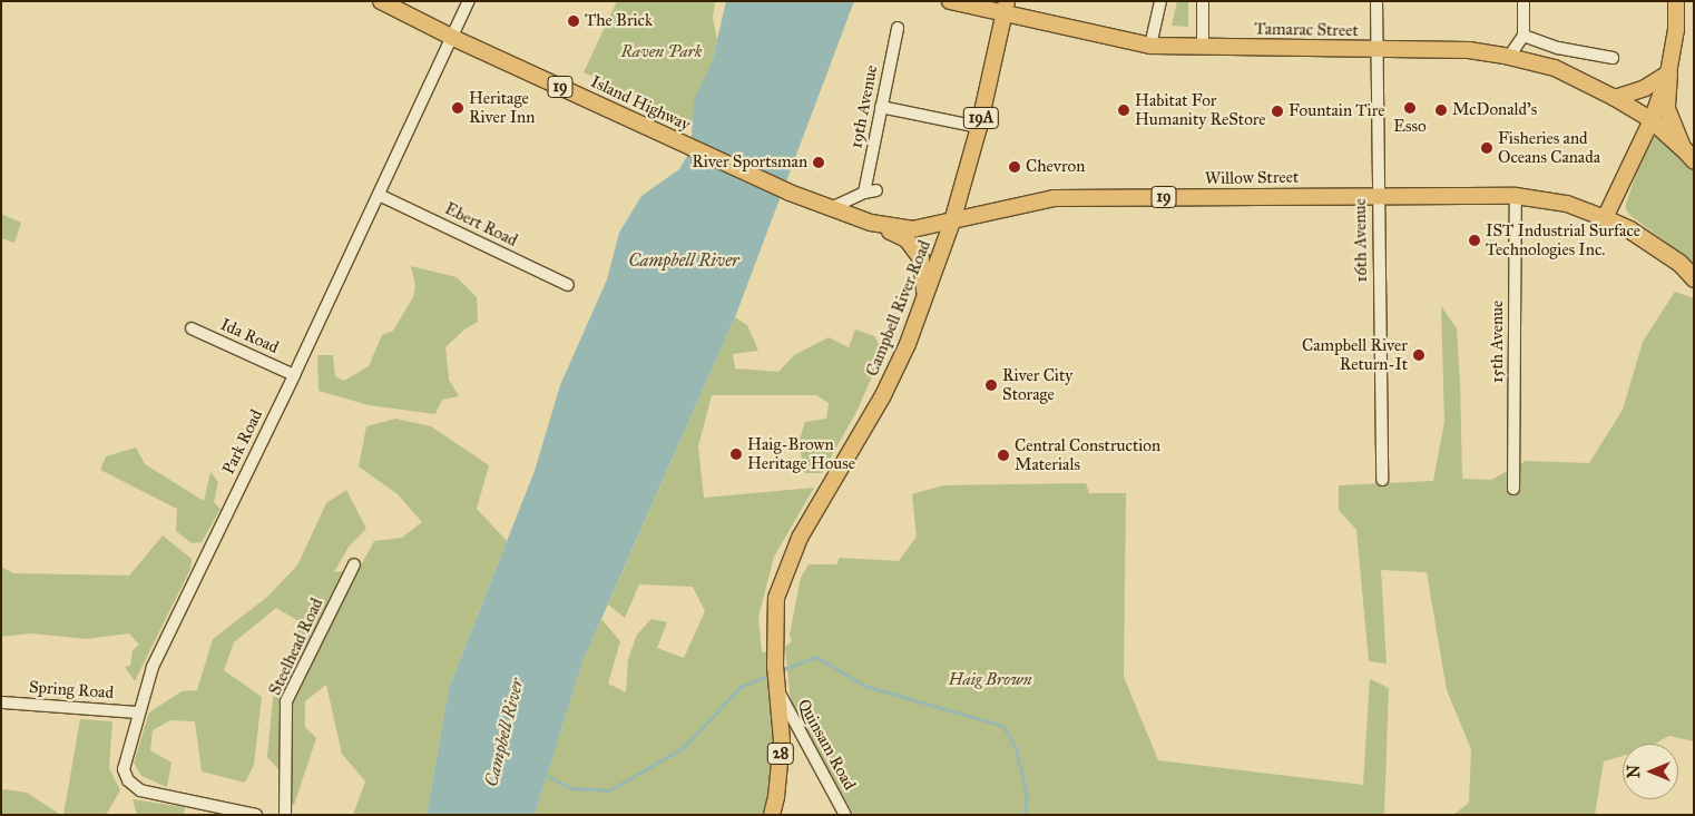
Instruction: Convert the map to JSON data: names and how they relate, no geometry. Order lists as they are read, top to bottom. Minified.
{"streets":{"highway":["19"],"main road":["Tamarac Street","Island Highway","19A","Willow Street","Campbell River Road","28"],"street":["19th Avenue","Ebert Road","16th Avenue","Ida Road","15th Avenue","Park Road","Steelhead Road","Spring Road","Quinsam Road"]},"crossings":[["Tamarac Street","19A"],["Tamarac Street","16th Avenue"],["19","Willow Street"],["Island Highway","Willow Street"],["Island Highway","Park Road"],["19A","Willow Street"],["19A","Campbell River Road"],["Willow Street","16th Avenue"],["Willow Street","Campbell River Road"],["Willow Street","15th Avenue"],["Ebert Road","Park Road"],["Campbell River Road","Quinsam Road"],["Ida Road","Park Road"],["Park Road","Spring Road"]],"water":["Campbell River"],"parks":["Raven Park","Haig Brown"],"places":["The Brick","Heritage River Inn","Esso","Habitat For Humanity ReStore","McDonald's","Fountain Tire","Fisheries and Oceans Canada","River Sportsman","Chevron","IST Industrial Surface Technologies Inc.","Campbell River Return-It","River City Storage","Haig-Brown Heritage House","Central Construction Materials"],"north":"left"}
